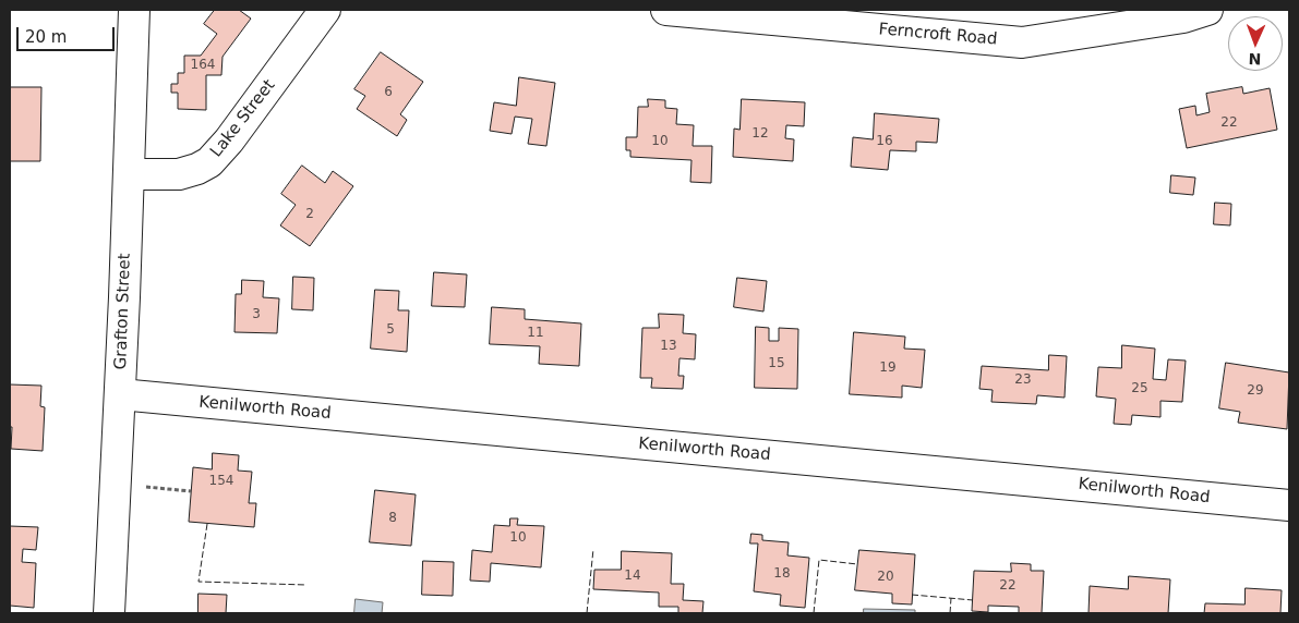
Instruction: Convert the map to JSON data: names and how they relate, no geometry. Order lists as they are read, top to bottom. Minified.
{"streets":{"street":["Ferncroft Road","Lake Street","Grafton Street","Kenilworth Road"]},"crossings":[["Lake Street","Grafton Street"],["Grafton Street","Kenilworth Road"]],"house_numbers":["164","6","22","12","10","16","2","3","5","11","13","15","19","23","25","29","154","8","10","18","14","20","22"],"scale_bar":"20 m","north":"bottom"}
